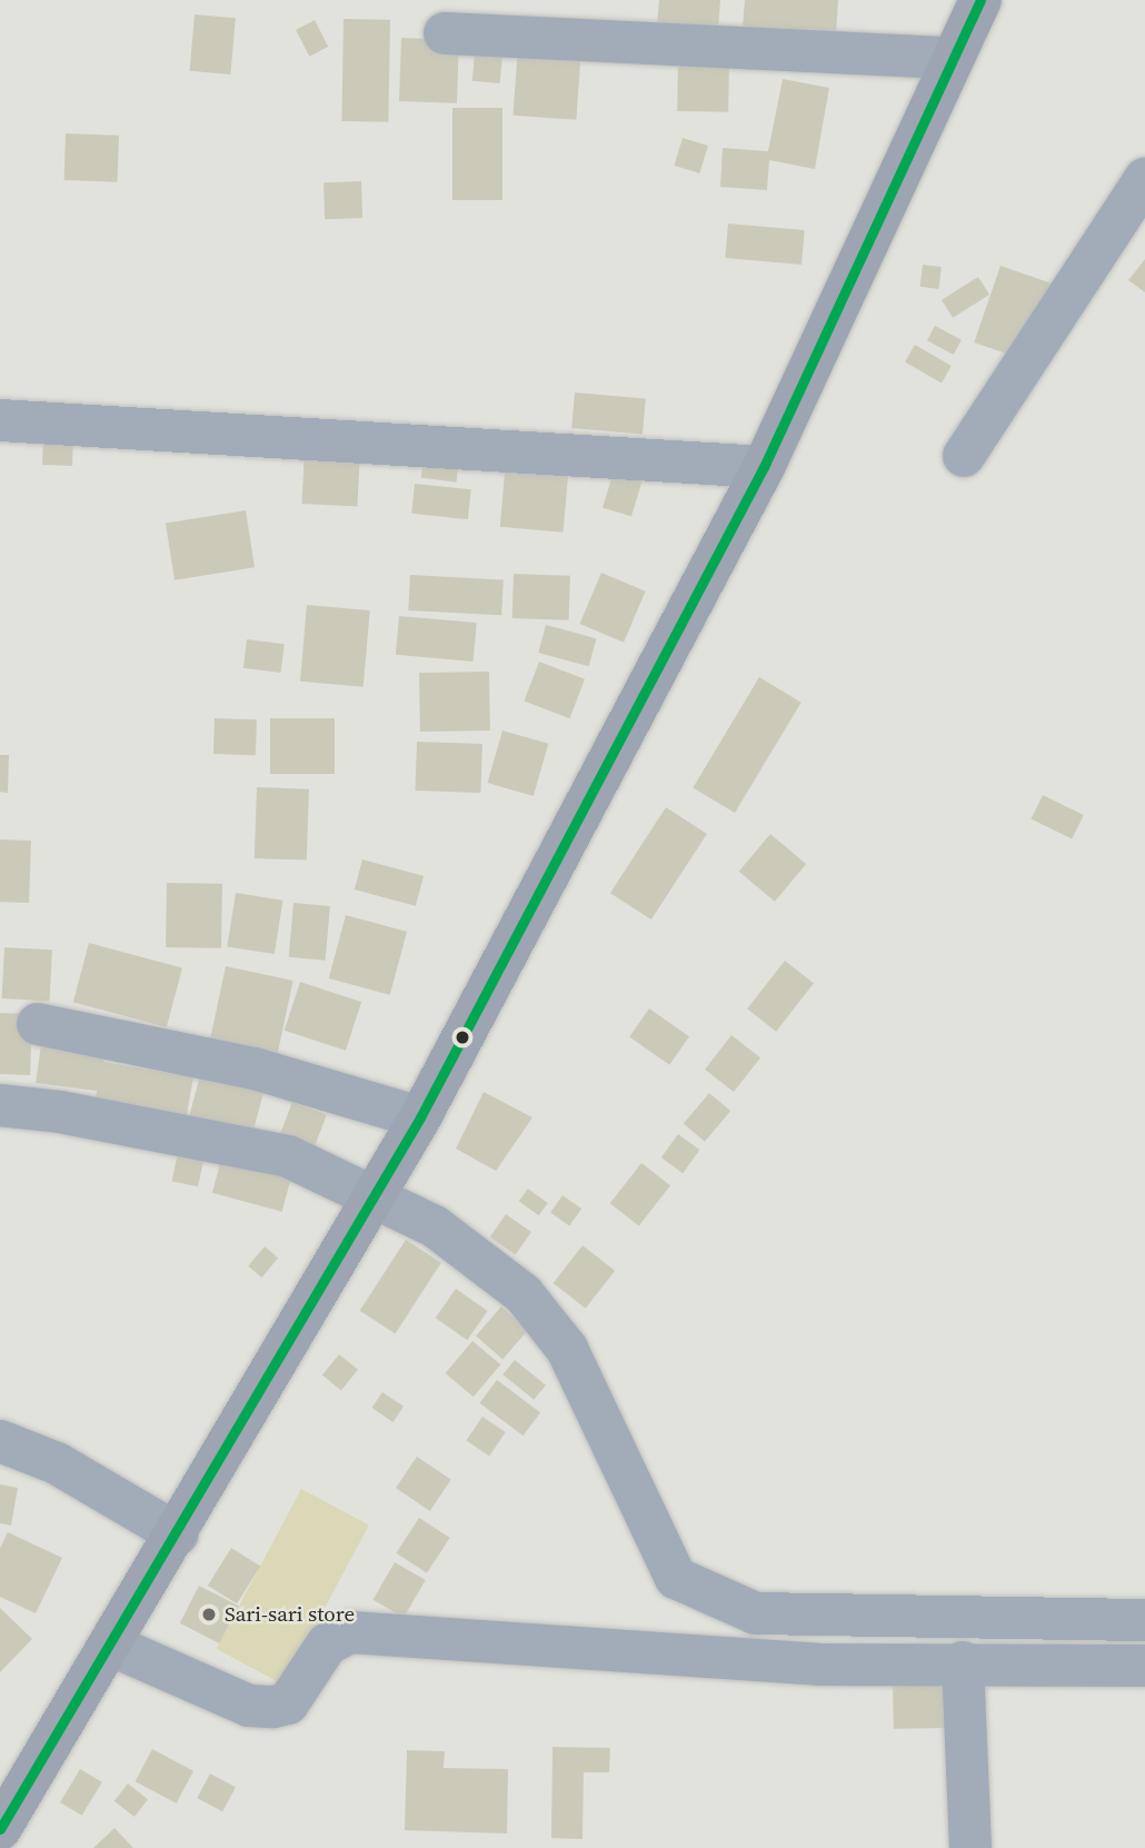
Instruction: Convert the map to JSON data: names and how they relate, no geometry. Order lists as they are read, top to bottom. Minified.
{"places":["Sari-sari store"]}
